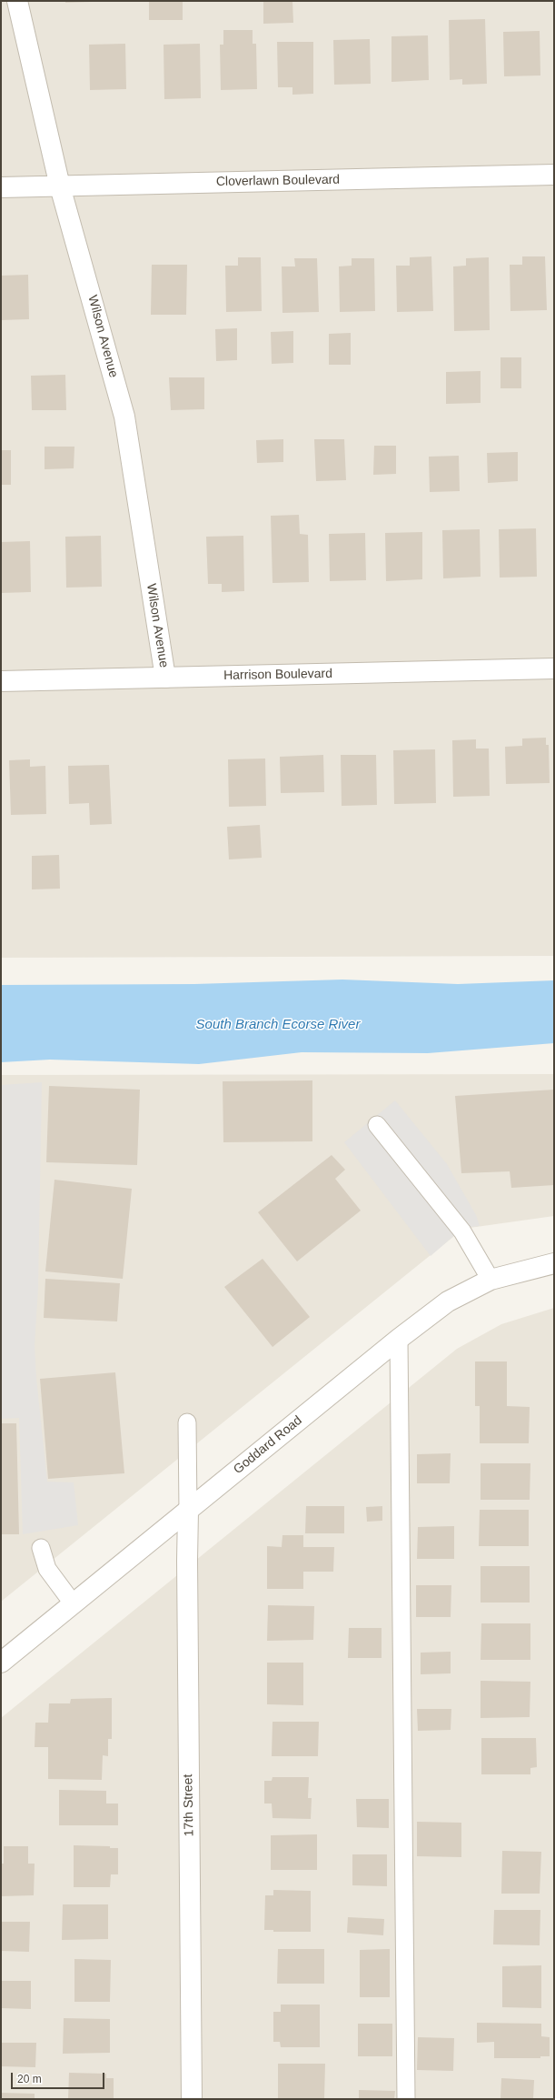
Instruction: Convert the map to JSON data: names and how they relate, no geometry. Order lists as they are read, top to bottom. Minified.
{"streets":{"street":["Cloverlawn Boulevard","Wilson Avenue","Harrison Boulevard","Goddard Road","17th Street"]},"crossings":[["Cloverlawn Boulevard","Wilson Avenue"],["Wilson Avenue","Harrison Boulevard"],["Goddard Road","17th Street"]],"water":["South Branch Ecorse River"],"scale_bar":"20 m"}
